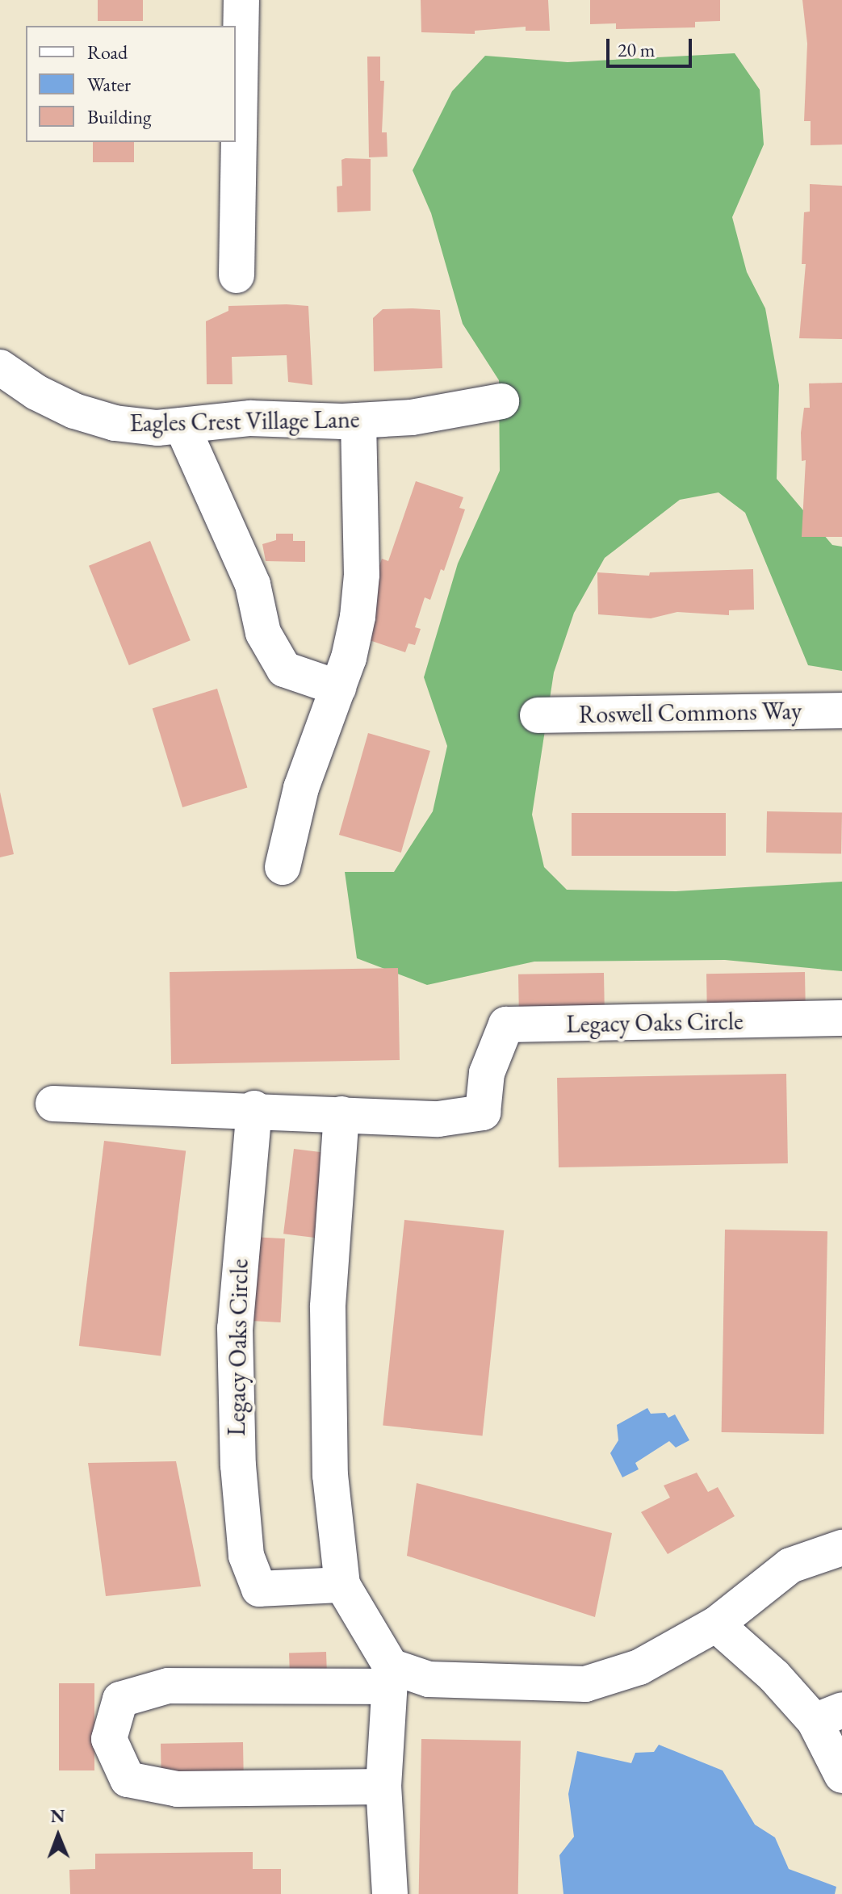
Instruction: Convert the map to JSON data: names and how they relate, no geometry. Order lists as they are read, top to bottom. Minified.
{"streets":{"street":["Eagles Crest Village Lane","Roswell Commons Way","Legacy Oaks Circle"]},"legend":["Road","Water","Building"],"scale_bar":"20 m","north":"top"}
